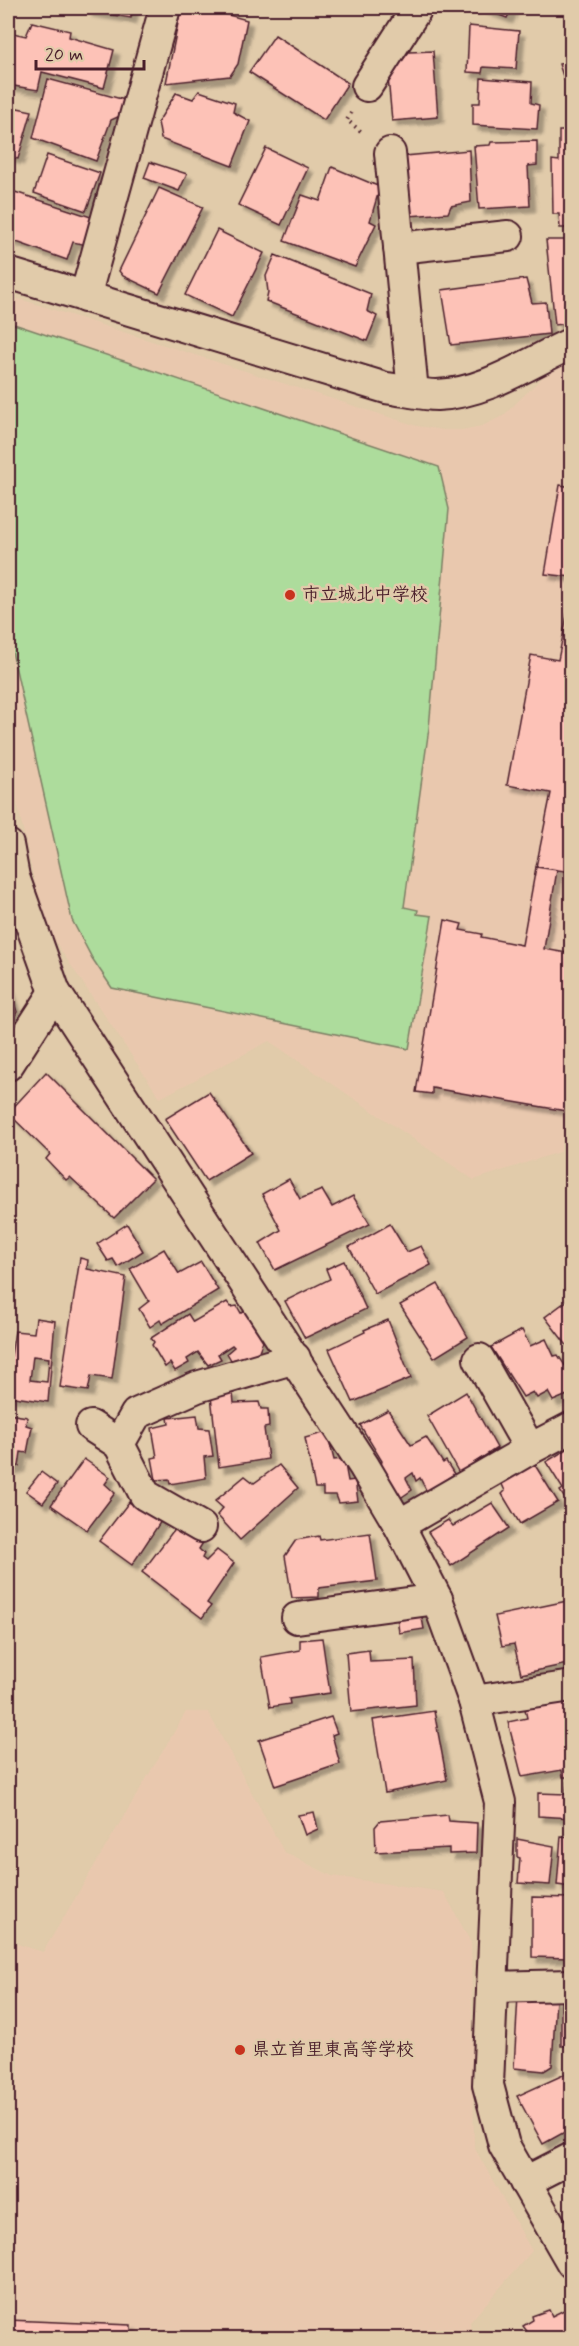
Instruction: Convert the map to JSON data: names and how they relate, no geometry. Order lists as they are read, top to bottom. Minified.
{"places":["市立城北中学校","県立首里東高等学校"],"scale_bar":"20 m"}
